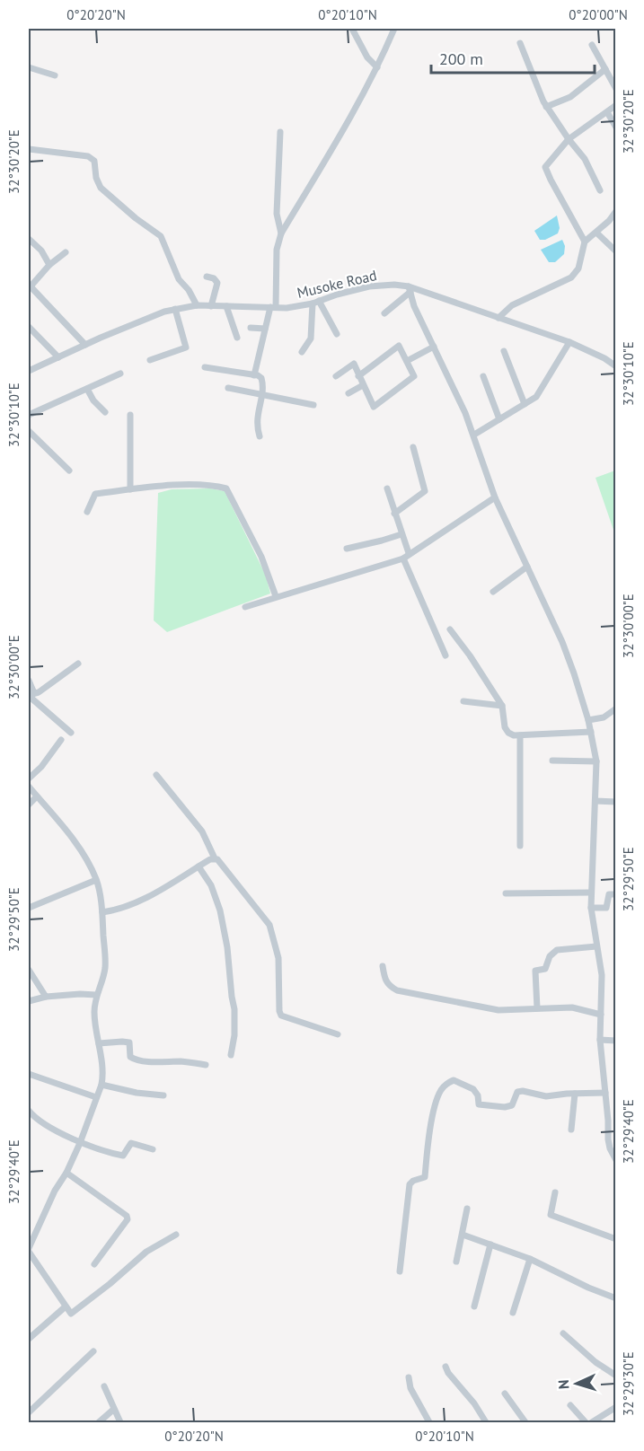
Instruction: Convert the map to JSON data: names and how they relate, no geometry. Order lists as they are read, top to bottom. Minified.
{"streets":{"street":["Musoke Road"]},"scale_bar":"200 m","north":"left","coordinates":["0°20'20\"N","0°20'10\"N","0°20'00\"N","32°30'20\"E","32°30'10\"E","32°30'00\"E","32°29'50\"E","32°29'40\"E","32°29'30\"E"]}
